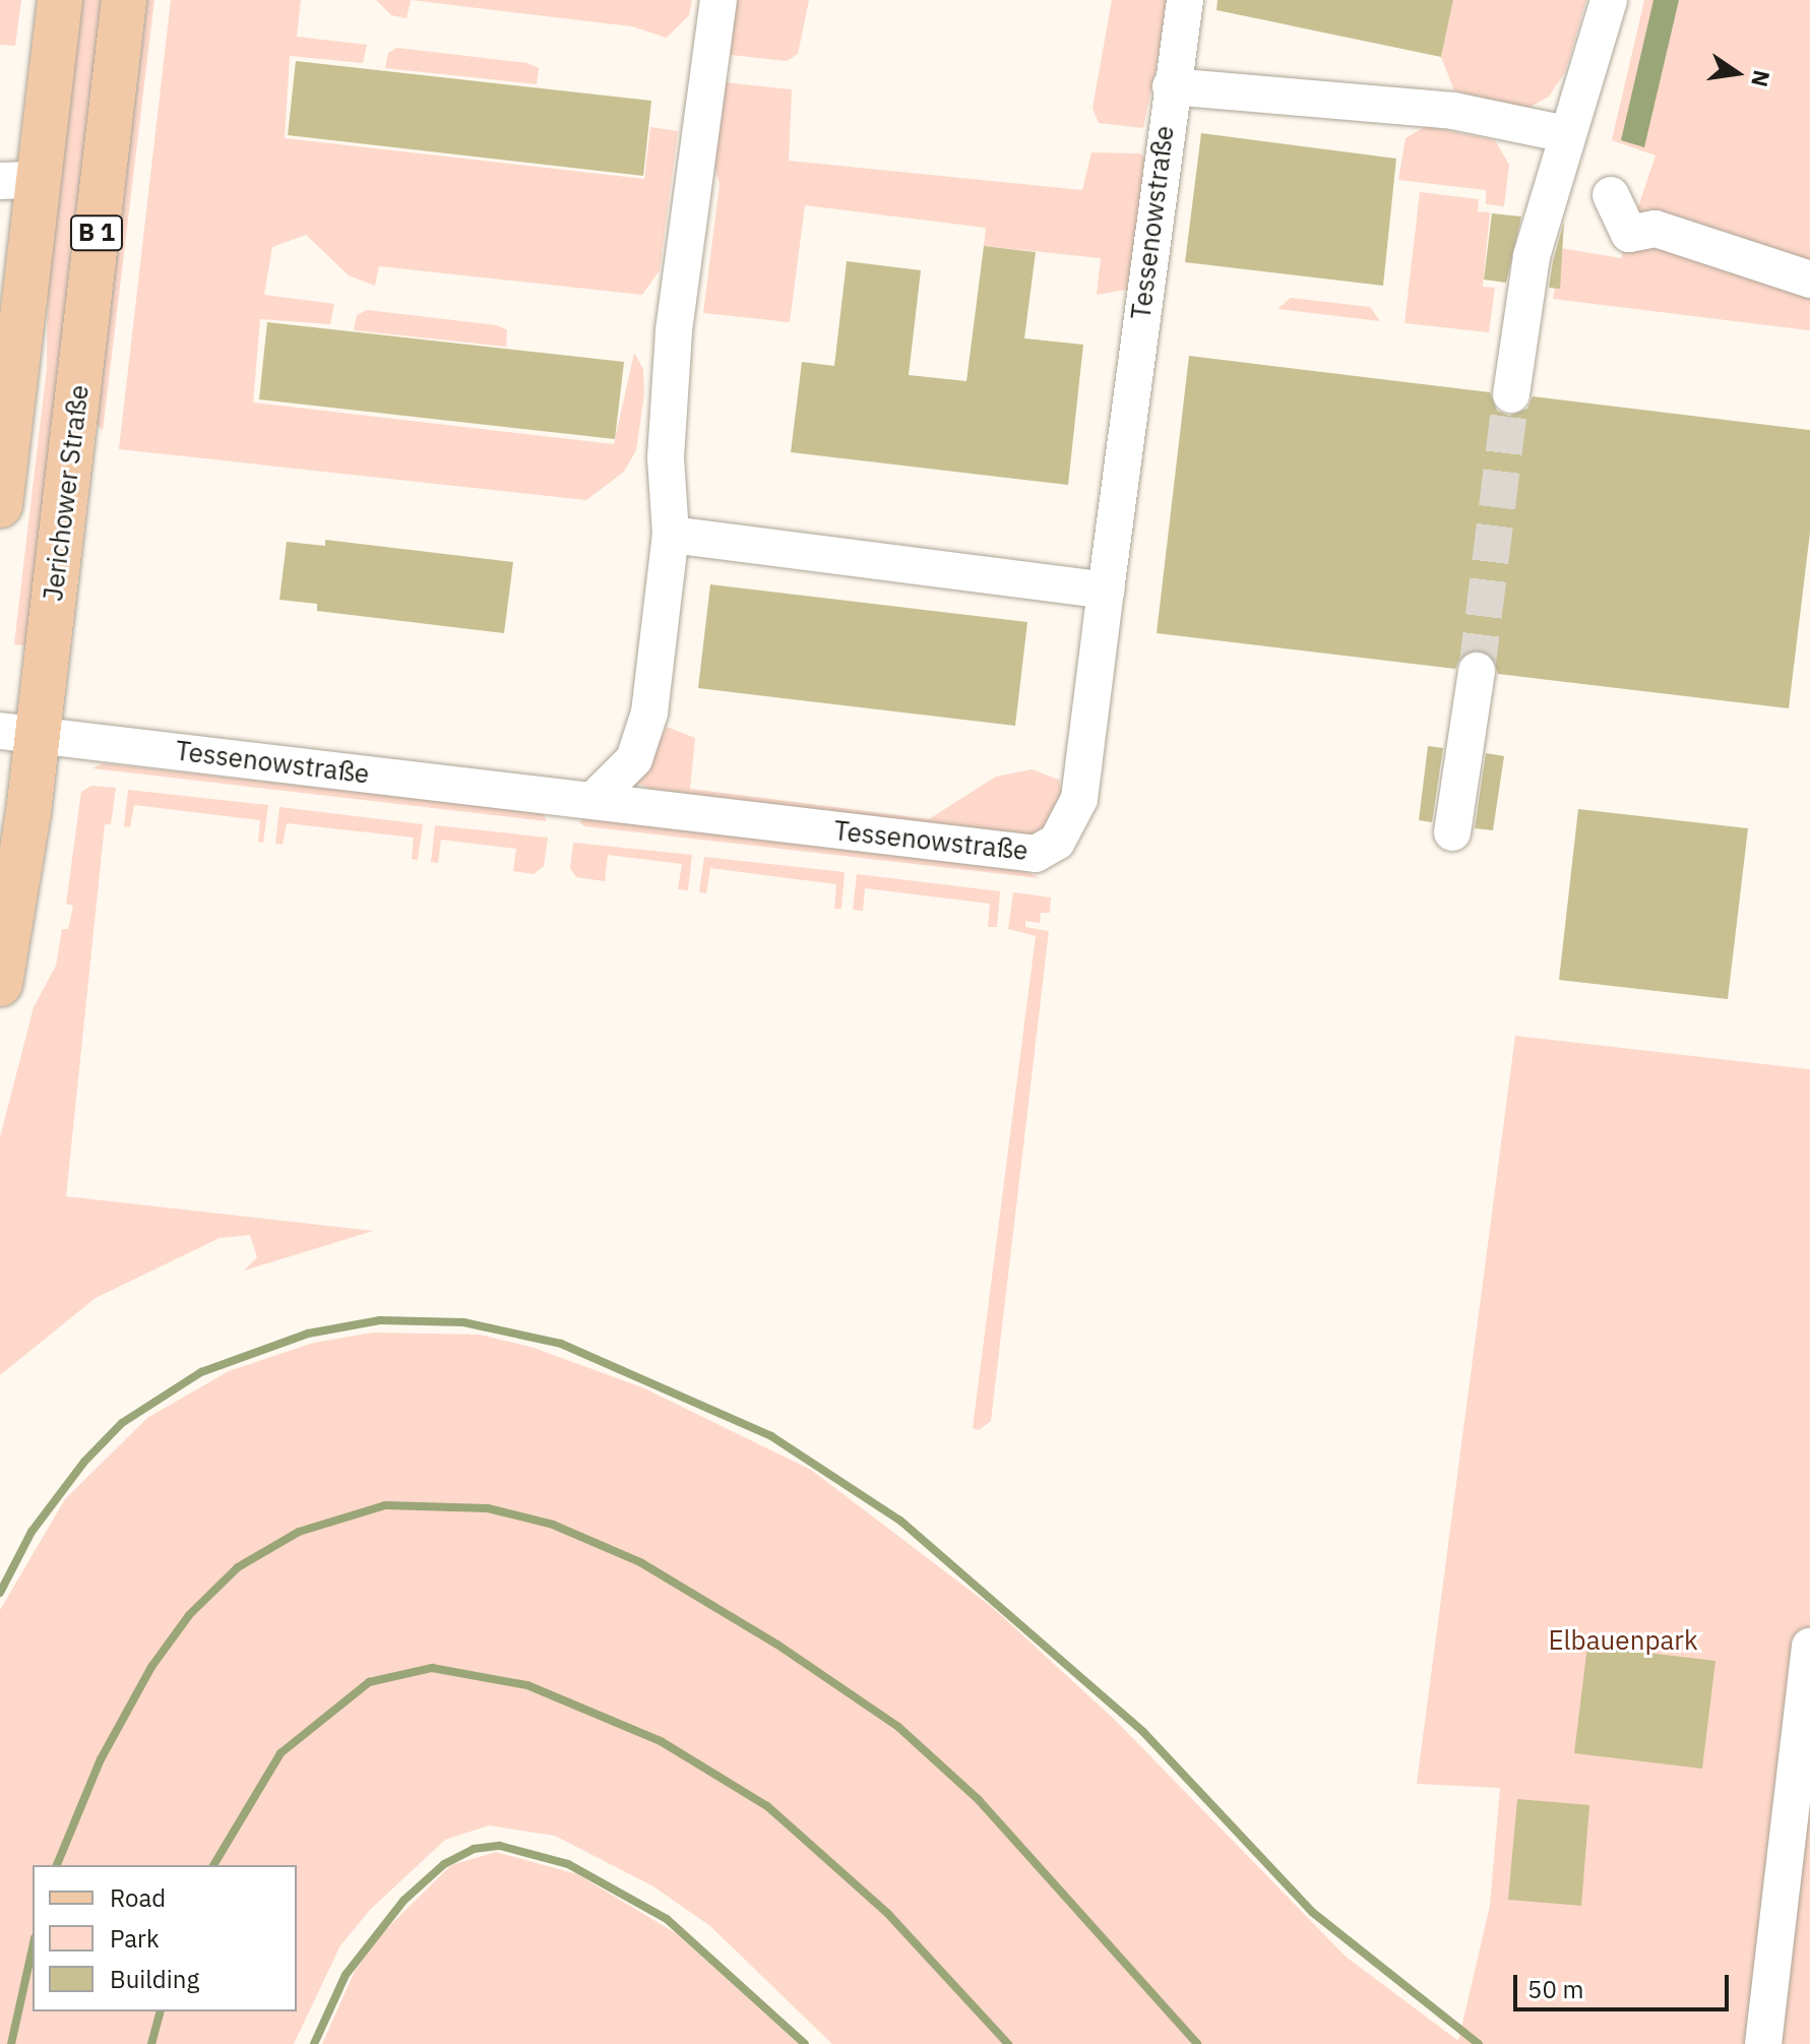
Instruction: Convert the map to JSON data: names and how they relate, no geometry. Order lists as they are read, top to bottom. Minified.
{"streets":{"main road":["B 1","Jerichower Straße"],"street":["Tessenowstraße"]},"crossings":[["Tessenowstraße","Jerichower Straße"]],"parks":["Elbauenpark"],"legend":["Road","Park","Building"],"scale_bar":"50 m","north":"right"}
